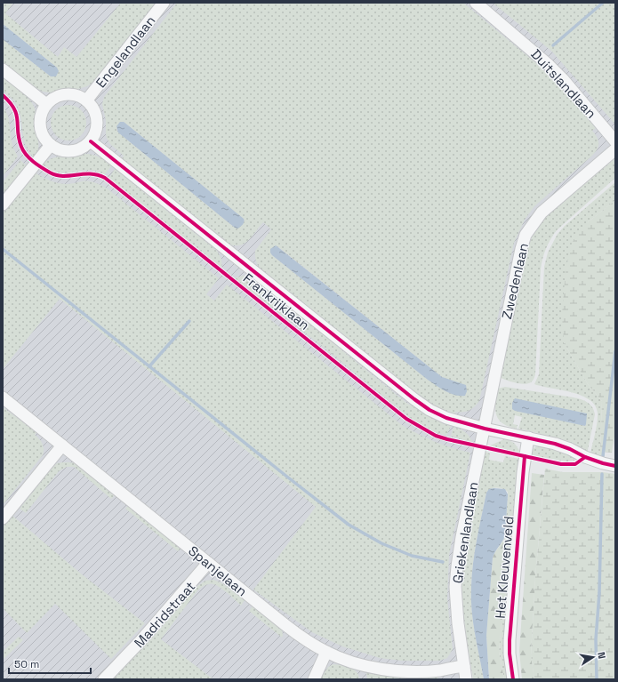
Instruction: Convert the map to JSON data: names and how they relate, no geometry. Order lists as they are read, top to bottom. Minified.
{"streets":{"street":["Engelandlaan","Duitslandlaan","Zwedenlaan","Frankrijklaan","Griekenlandlaan","Het Kleuvenveld","Spanjelaan","Madridstraat"]},"crossings":[["Engelandlaan","Frankrijklaan"],["Zwedenlaan","Frankrijklaan"],["Zwedenlaan","Griekenlandlaan"],["Frankrijklaan","Griekenlandlaan"],["Frankrijklaan","Het Kleuvenveld"],["Griekenlandlaan","Spanjelaan"],["Spanjelaan","Madridstraat"]],"scale_bar":"50 m","north":"right"}
